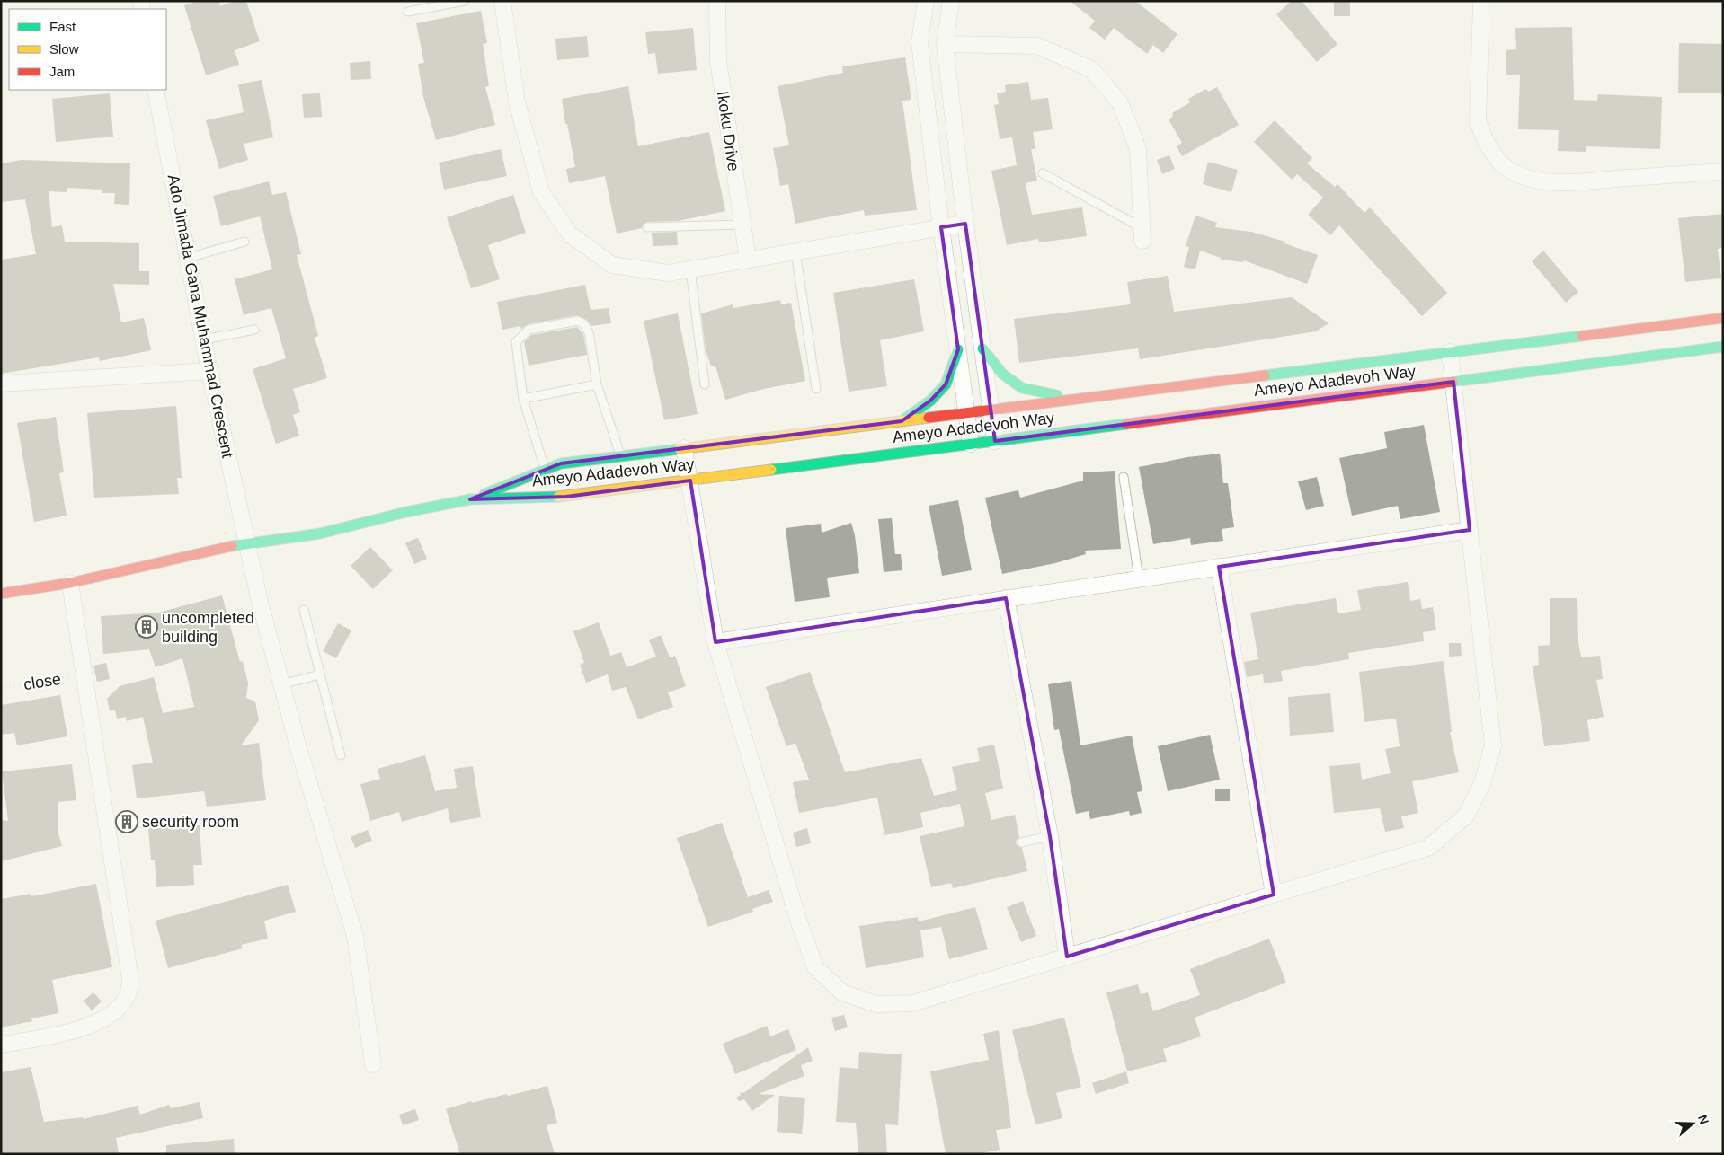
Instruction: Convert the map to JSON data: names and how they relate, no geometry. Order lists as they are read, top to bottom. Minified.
{"streets":{"street":["Ikoku Drive","Ado Jimada Gana Muhammad Crescent","Ameyo Adadevoh Way"],"path":["close"]},"places":{"building":["uncompleted building","security room"]},"legend":["Fast","Slow","Jam"],"north":"right"}
